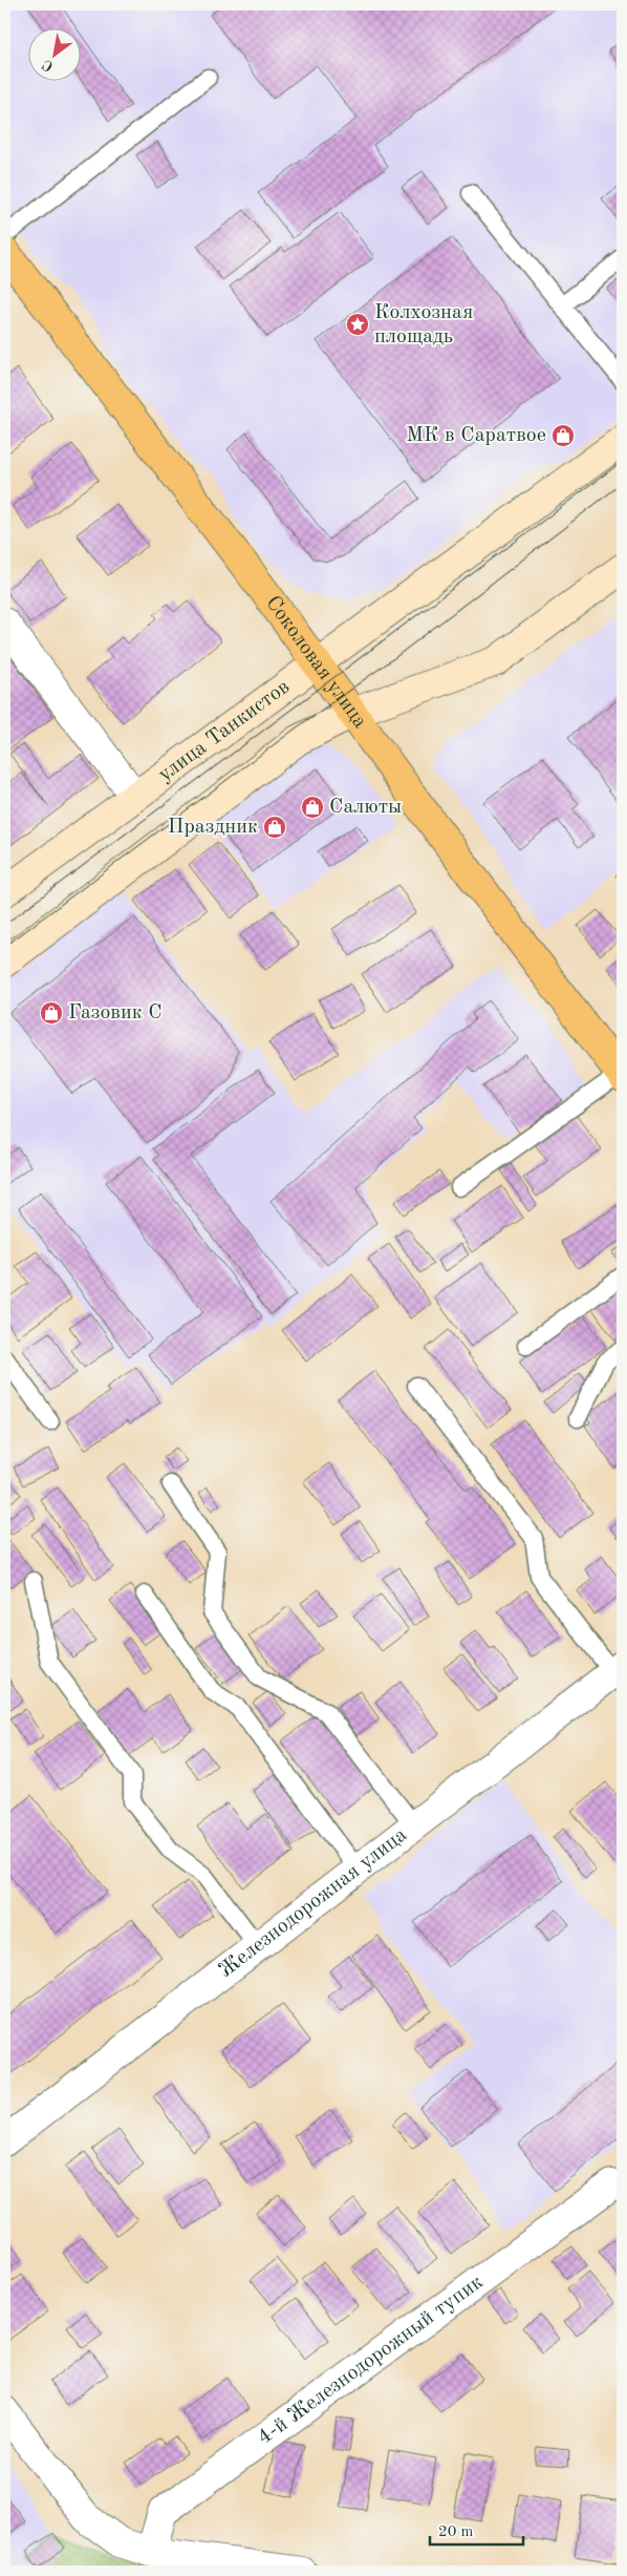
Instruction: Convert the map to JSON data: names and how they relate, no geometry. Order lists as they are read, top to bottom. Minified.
{"streets":{"main road":["Соколовая улица","улица Танкистов"],"street":["Железнодорожная улица","4-й Железнодорожный тупик"]},"crossings":[["Соколовая улица","улица Танкистов"]],"places":{"place":["Колхозная площадь"],"shop":["МК в Саратвое","Салюты","Праздник","Газовик С"]},"scale_bar":"20 m","north":"bottom left"}
